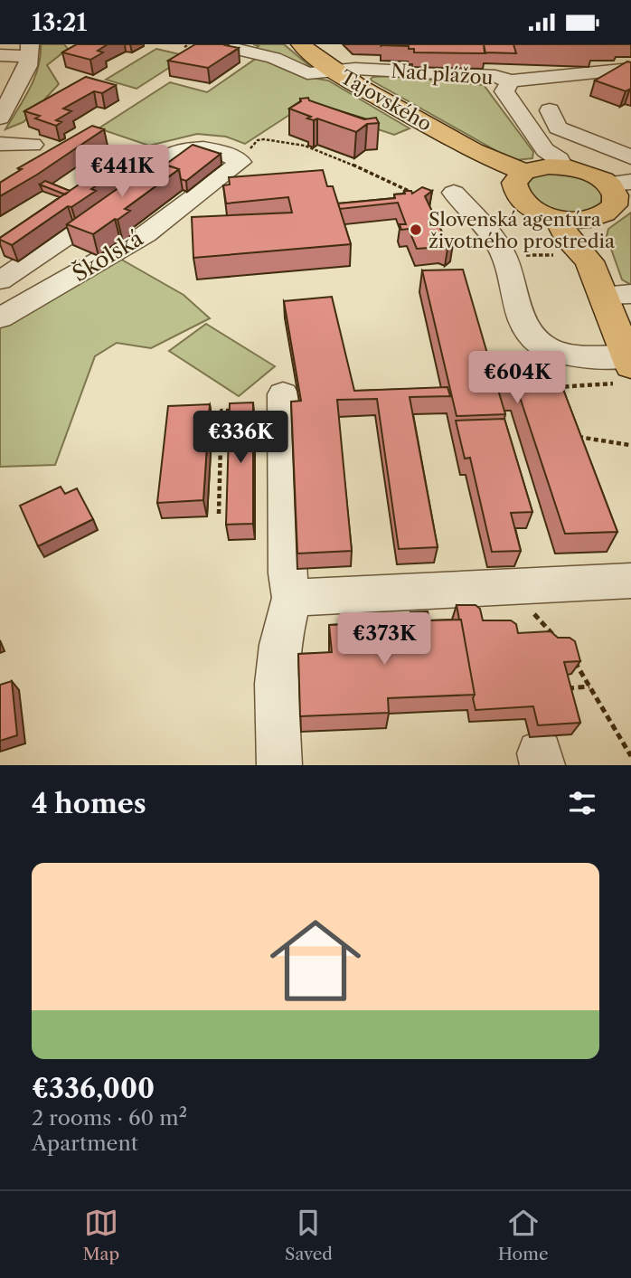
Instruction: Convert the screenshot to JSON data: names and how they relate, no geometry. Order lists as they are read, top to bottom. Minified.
{"streets":{"main road":["Tajovského"],"street":["Nad plážou","Školská"]},"crossings":[["Nad plážou","Tajovského"]],"places":["Slovenská agentúra životného prostredia"],"page":{"status":"13:21","price":["€441K","€604K","€336K","€373K"],"heading":"4 homes","list":[{"name":"€336,000","note":"2 rooms · 60 m² · Apartment"}],"tabs":["Map","Saved","Home"]}}
